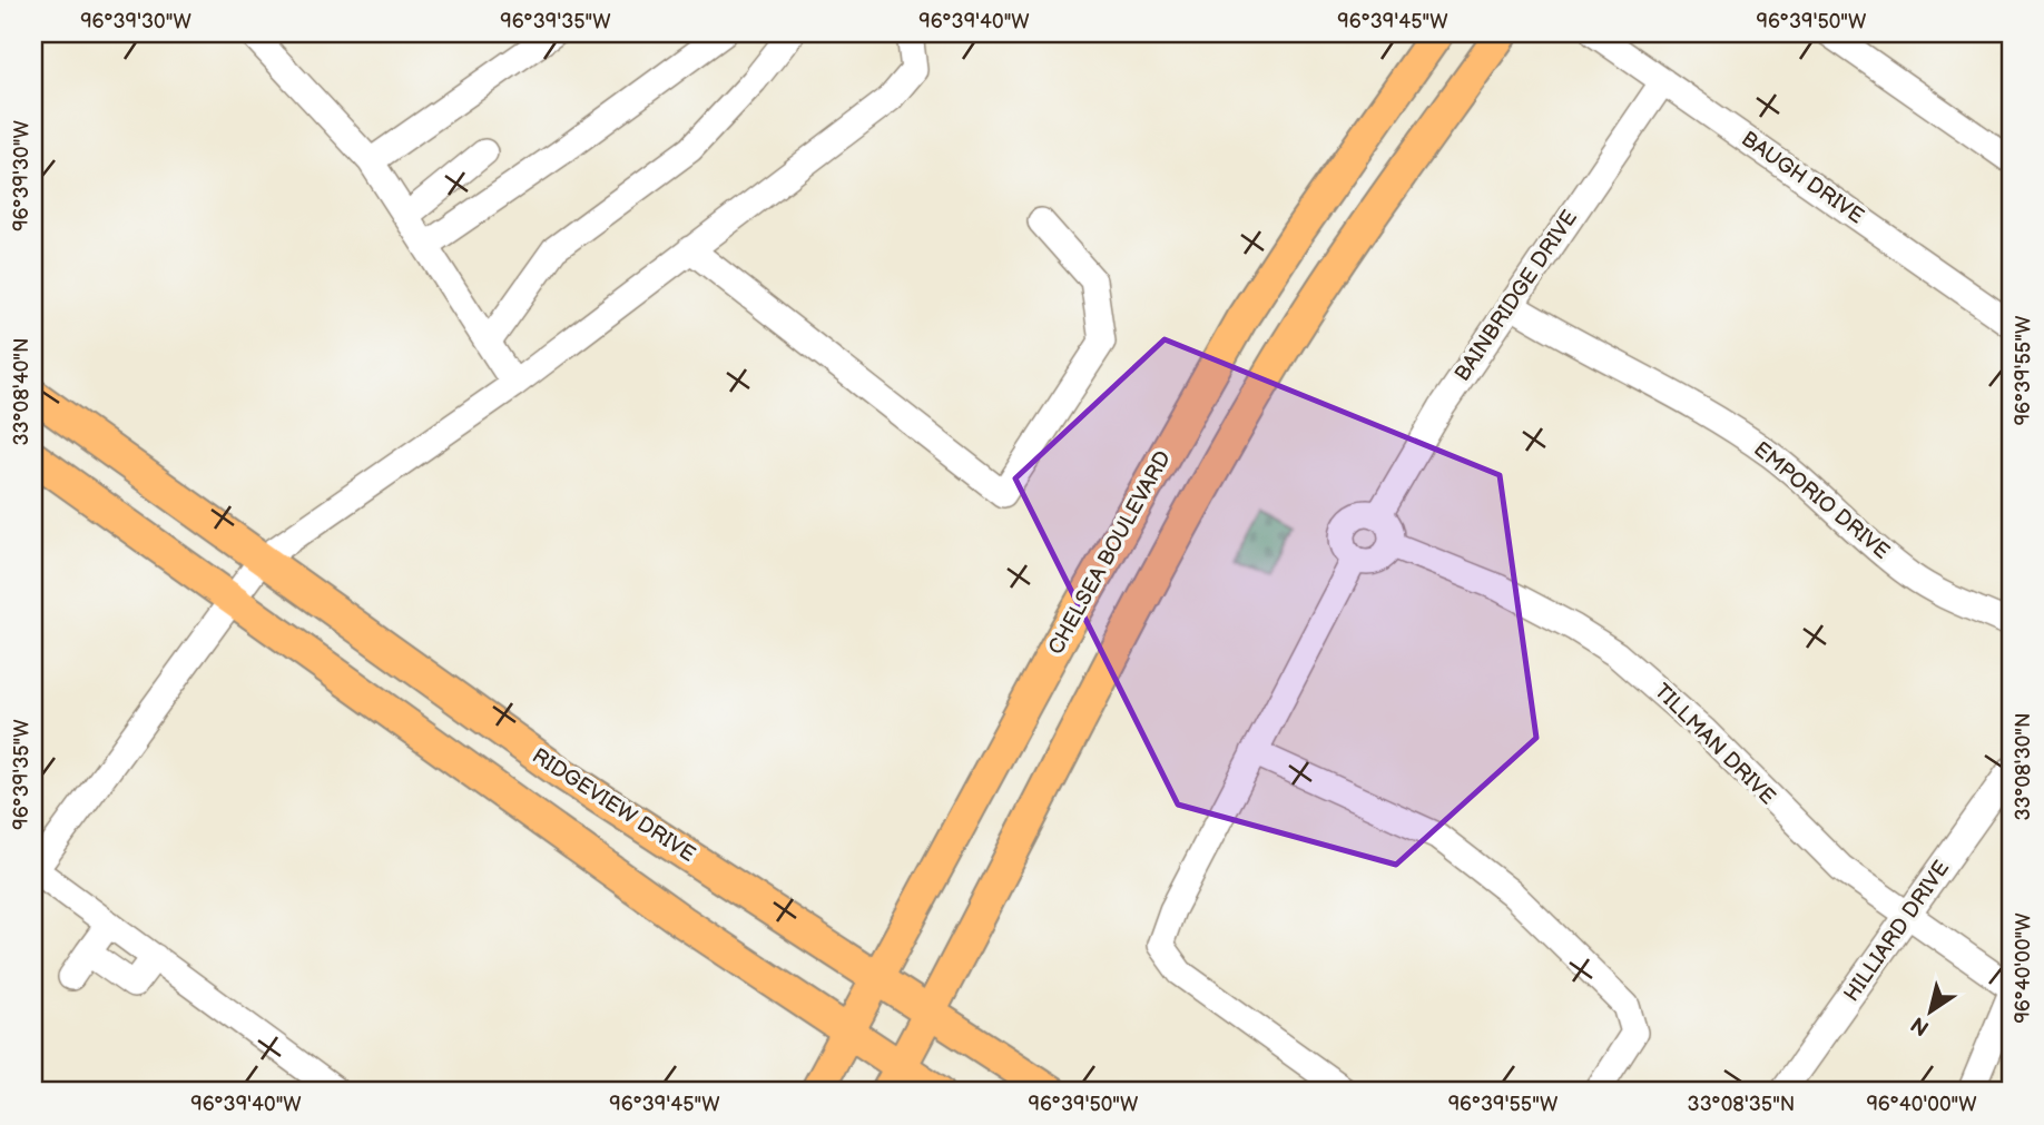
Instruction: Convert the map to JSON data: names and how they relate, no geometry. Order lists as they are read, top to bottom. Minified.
{"streets":{"main road":["CHELSEA BOULEVARD","RIDGEVIEW DRIVE"],"street":["BAUGH DRIVE","BAINBRIDGE DRIVE","EMPORIO DRIVE","TILLMAN DRIVE","HILLIARD DRIVE"]},"crossings":[["BAUGH DRIVE","BAINBRIDGE DRIVE"],["BAINBRIDGE DRIVE","EMPORIO DRIVE"],["BAINBRIDGE DRIVE","TILLMAN DRIVE"],["CHELSEA BOULEVARD","RIDGEVIEW DRIVE"],["TILLMAN DRIVE","HILLIARD DRIVE"]],"north":"bottom left","coordinates":["96°39'30\"W","96°39'35\"W","96°39'40\"W","96°39'45\"W","96°39'50\"W","96°39'55\"W","33°08'40\"N","33°08'30\"N","96°40'00\"W","33°08'35\"N"]}
